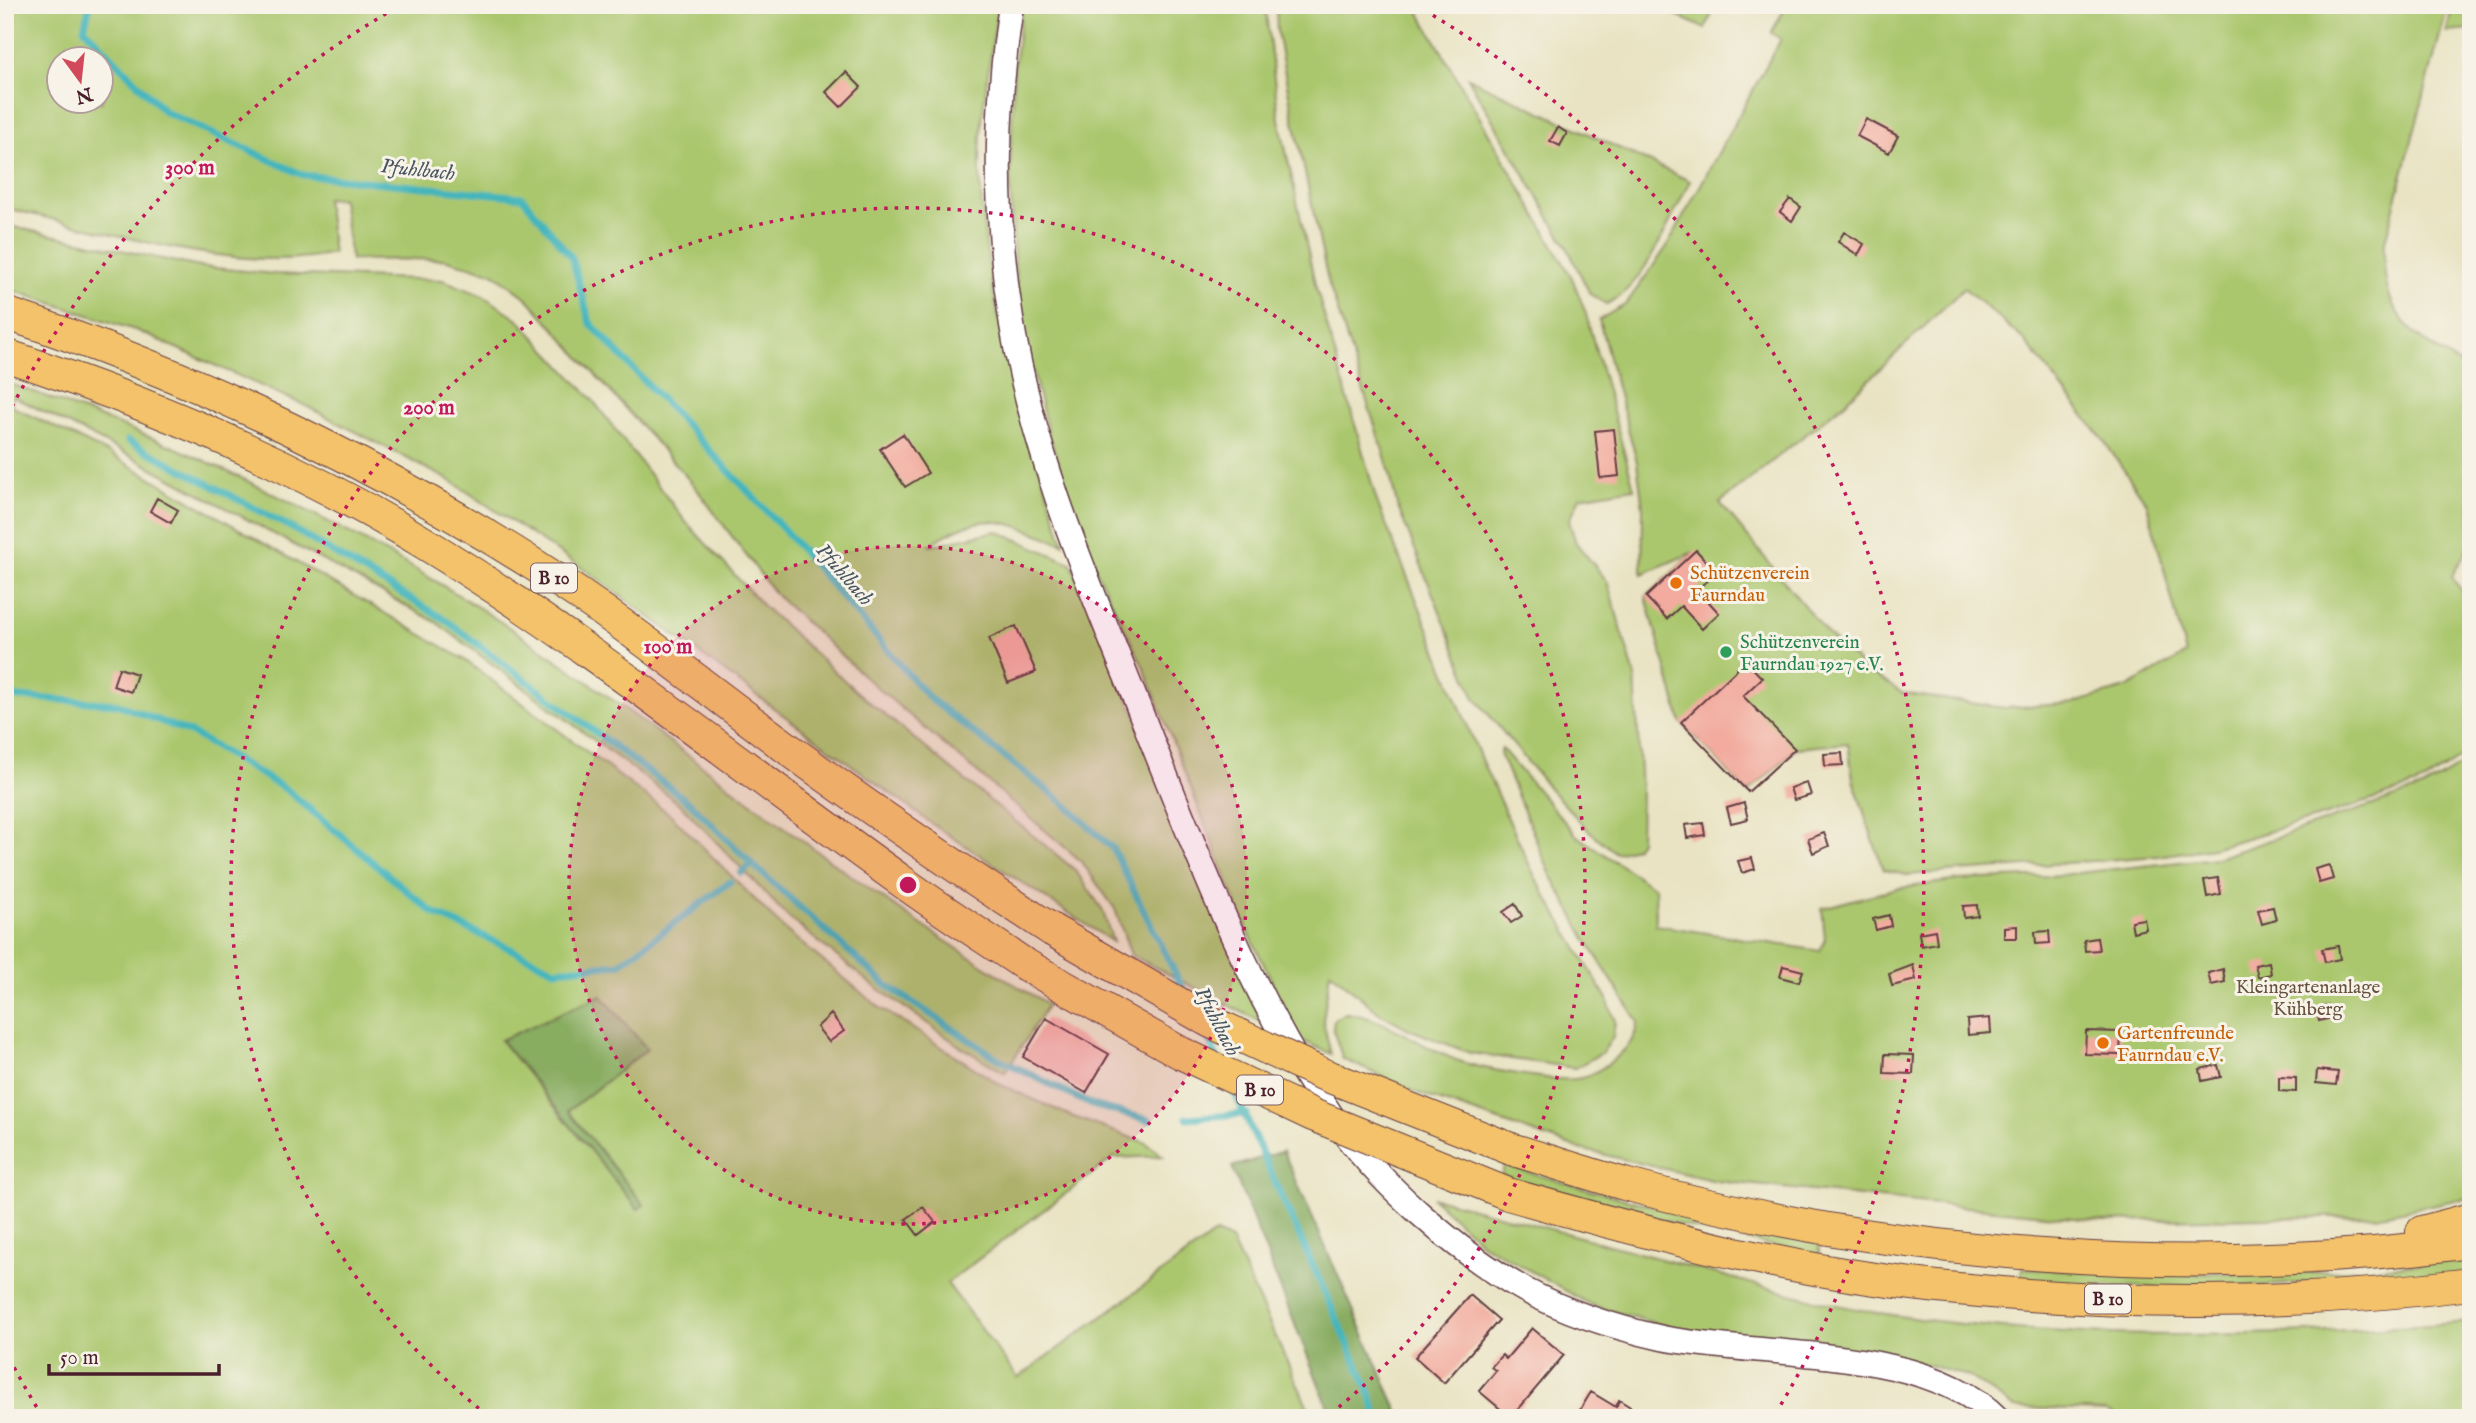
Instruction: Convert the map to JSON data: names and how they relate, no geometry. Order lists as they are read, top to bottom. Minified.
{"streets":{"highway":["B 10"]},"water":["Pfuhlbach"],"parks":["Kleingartenanlage Kühberg"],"places":["Schützenverein Faurndau","Schützenverein Faurndau 1927 e.V.","Gartenfreunde Faurndau e.V."],"scale_bar":"50 m","north":"bottom","rings":["300 m","200 m","100 m"]}
